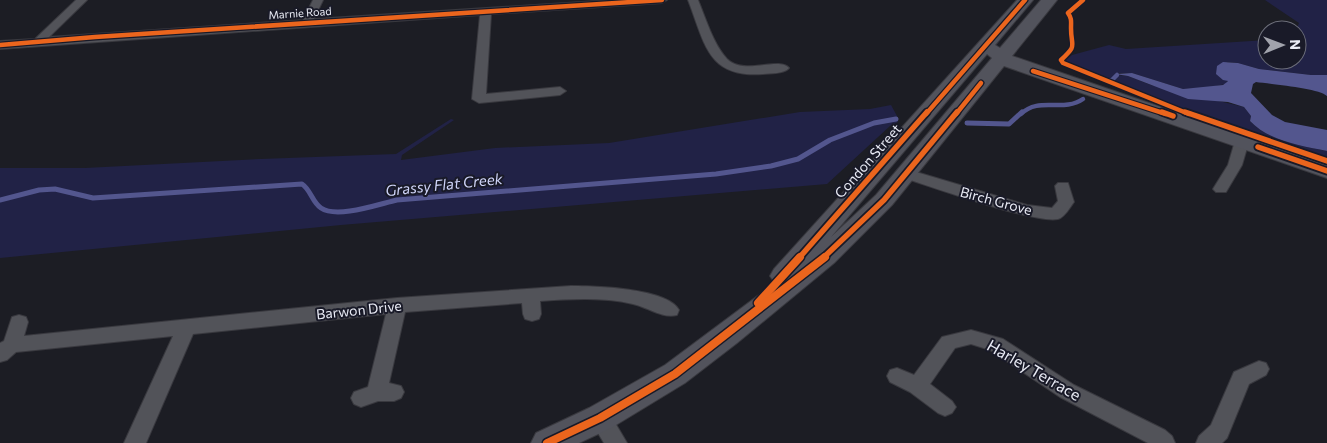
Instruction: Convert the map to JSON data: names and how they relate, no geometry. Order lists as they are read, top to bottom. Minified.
{"streets":{"main road":["Condon Street"],"street":["Marnie Road","Birch Grove","Barwon Drive","Harley Terrace"]},"crossings":[["Condon Street","Birch Grove"]],"water":["Grassy Flat Creek"],"north":"right"}
